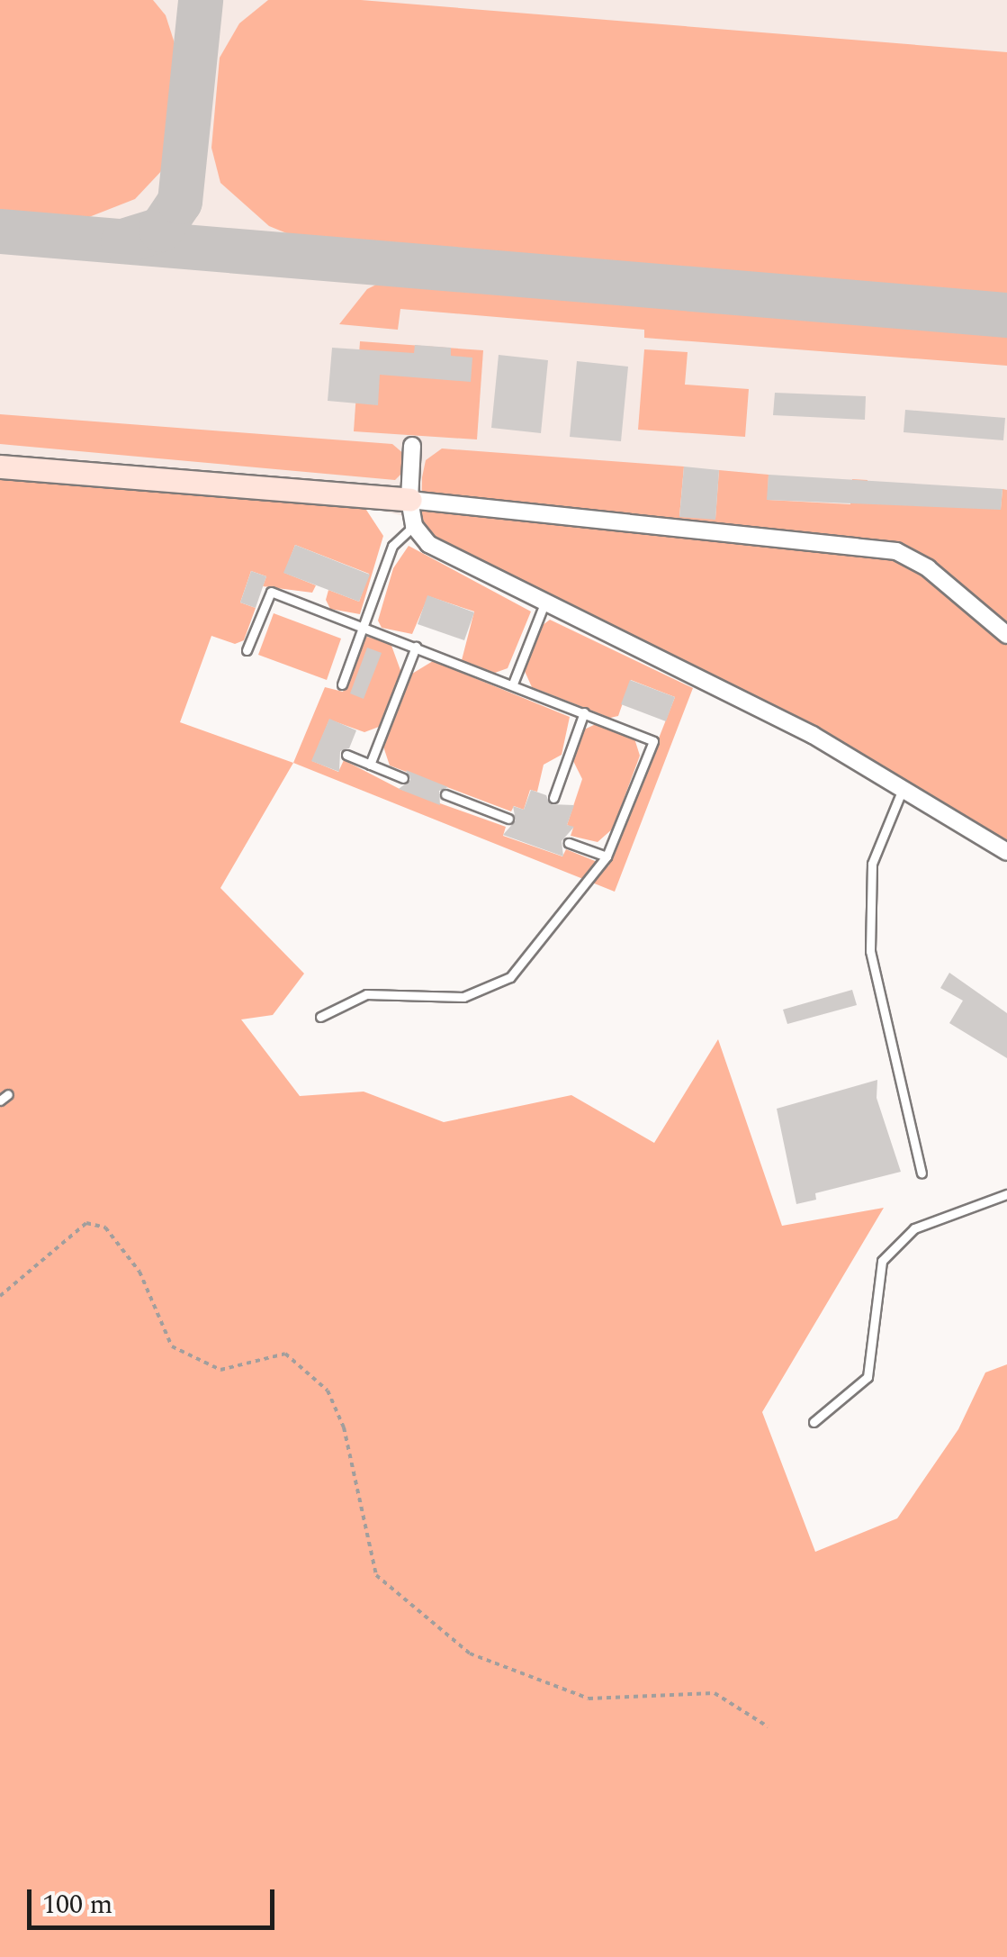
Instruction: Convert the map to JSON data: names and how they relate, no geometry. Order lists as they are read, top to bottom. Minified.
{"scale_bar":"100 m"}
